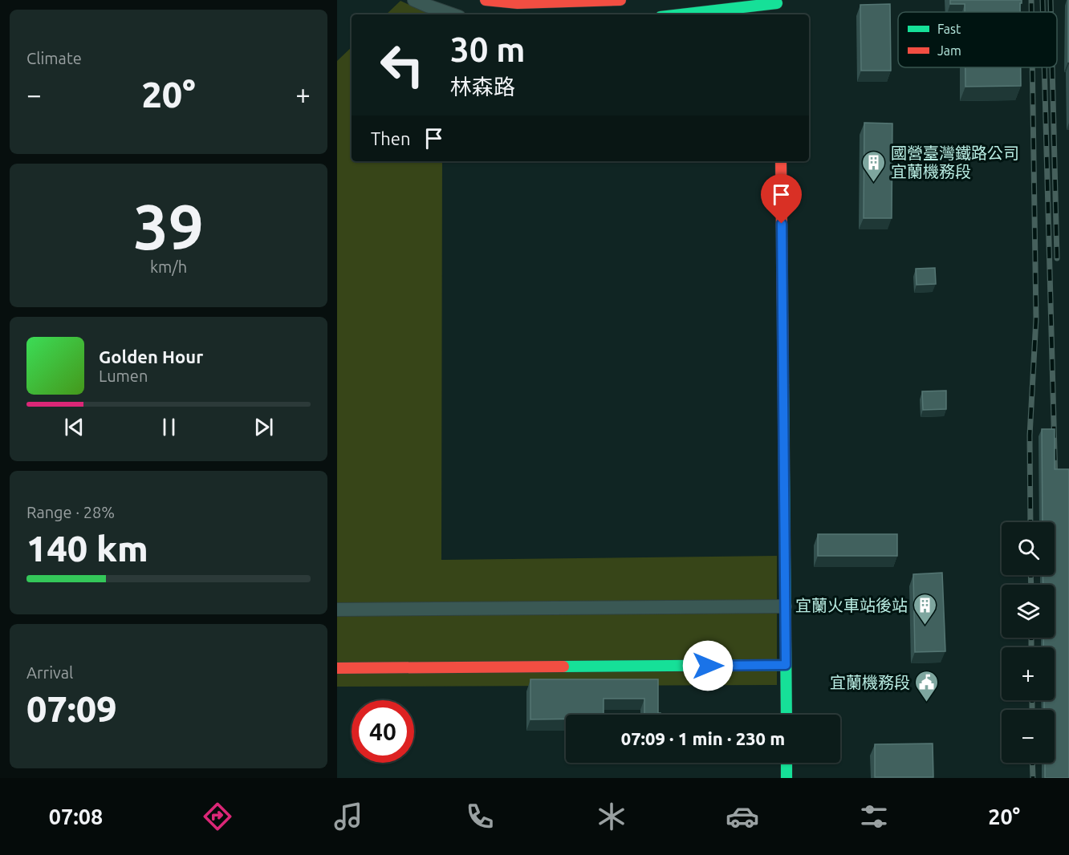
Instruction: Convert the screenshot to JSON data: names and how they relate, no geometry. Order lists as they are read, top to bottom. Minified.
{"places":{"building":["國營臺灣鐵路公司 宜蘭機務段","宜蘭火車站後站"],"public building":["宜蘭機務段"]},"legend":["Fast","Jam"],"page":{"tile":["Climate",["39","km/h"],["Range · 28%","140 km"],["Arrival","07:09"]],"turn":["30 m","林森路"],"heat":["−","20°","+"],"then":"Then","song":["Golden Hour","Lumen"],"map_buttons":["+","−"],"limit":"40","trip":"07:09 · 1 min · 230 m","tabs":["07:08","20°"]}}
